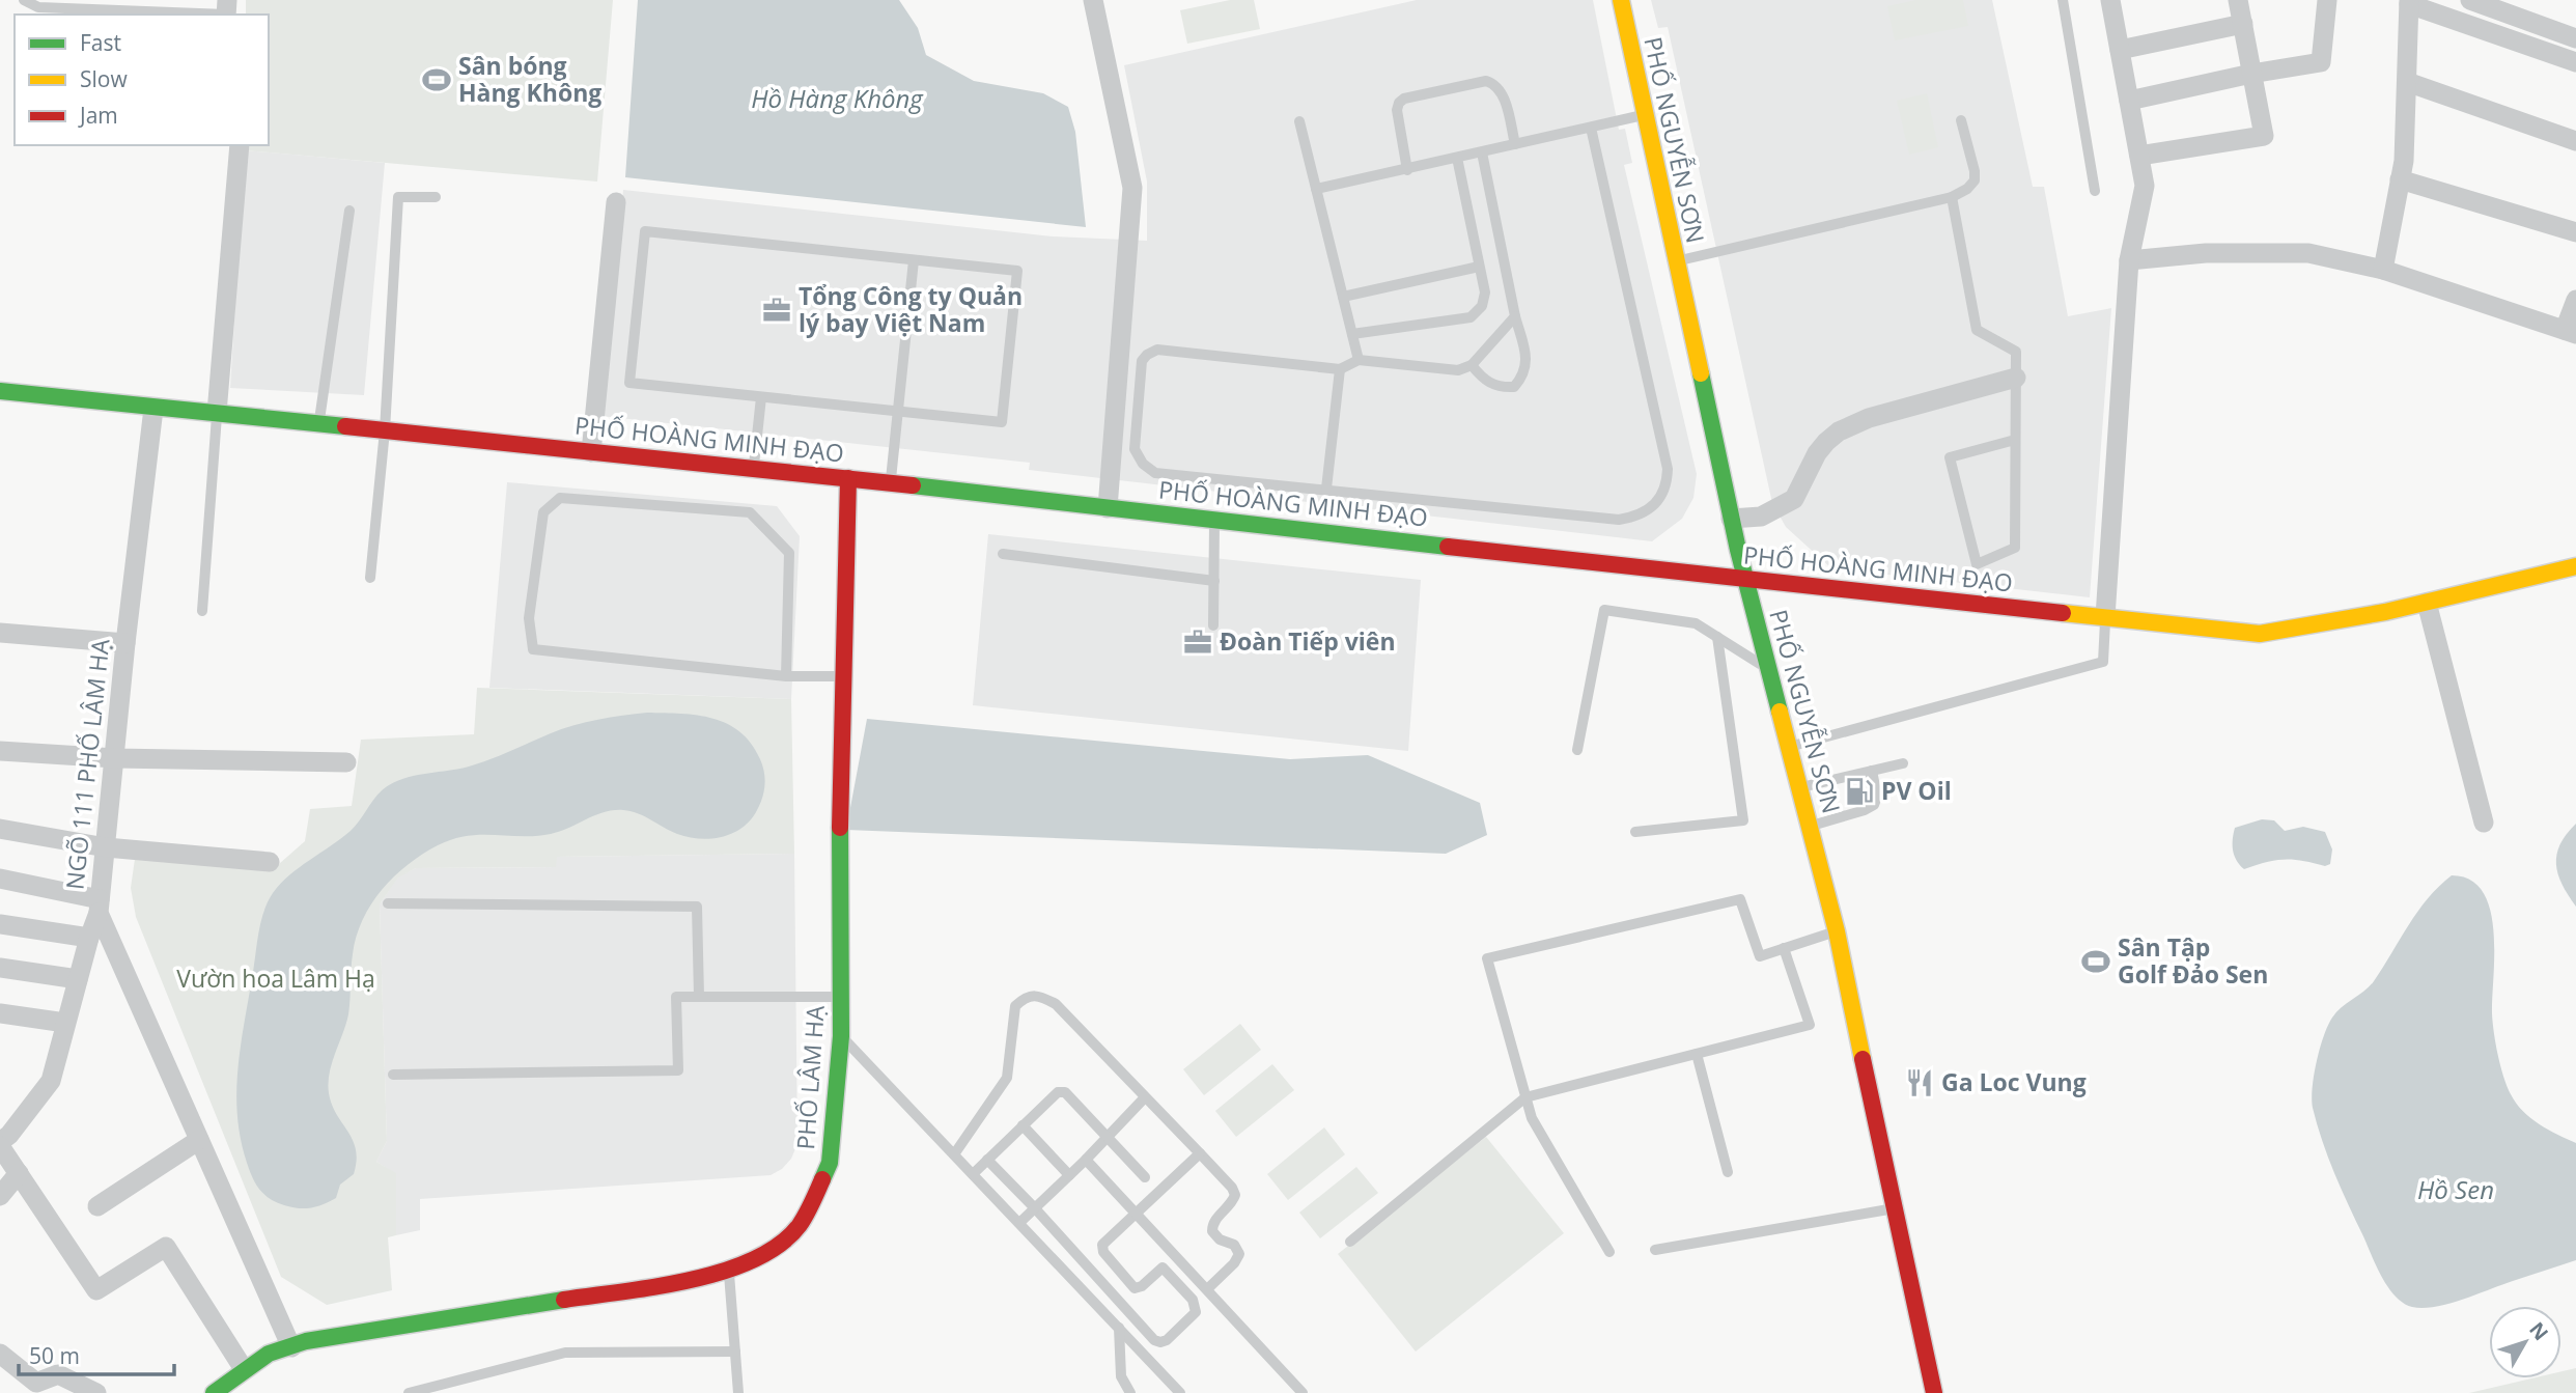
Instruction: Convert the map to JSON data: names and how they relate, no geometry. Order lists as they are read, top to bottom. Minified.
{"streets":{"street":["PHỐ NGUYỄN SƠN","PHỐ HOÀNG MINH ĐẠO","NGÕ 111 PHỐ LÂM HẠ","PHỐ LÂM HẠ"]},"crossings":[["PHỐ NGUYỄN SƠN","PHỐ HOÀNG MINH ĐẠO"],["PHỐ HOÀNG MINH ĐẠO","NGÕ 111 PHỐ LÂM HẠ"],["PHỐ HOÀNG MINH ĐẠO","PHỐ LÂM HẠ"],["NGÕ 111 PHỐ LÂM HẠ","PHỐ LÂM HẠ"]],"water":["Hồ Hàng Không","Hồ Sen"],"parks":["Vườn hoa Lâm Hạ"],"places":{"sports":["Sân bóng Hàng Không","Sân Tập Golf Đảo Sen"],"office":["Tổng Công ty Quản lý bay Việt Nam","Đoàn Tiếp viên"],"fuel station":["PV Oil"],"restaurant":["Ga Loc Vung"]},"legend":["Fast","Slow","Jam"],"scale_bar":"50 m","north":"top right"}
